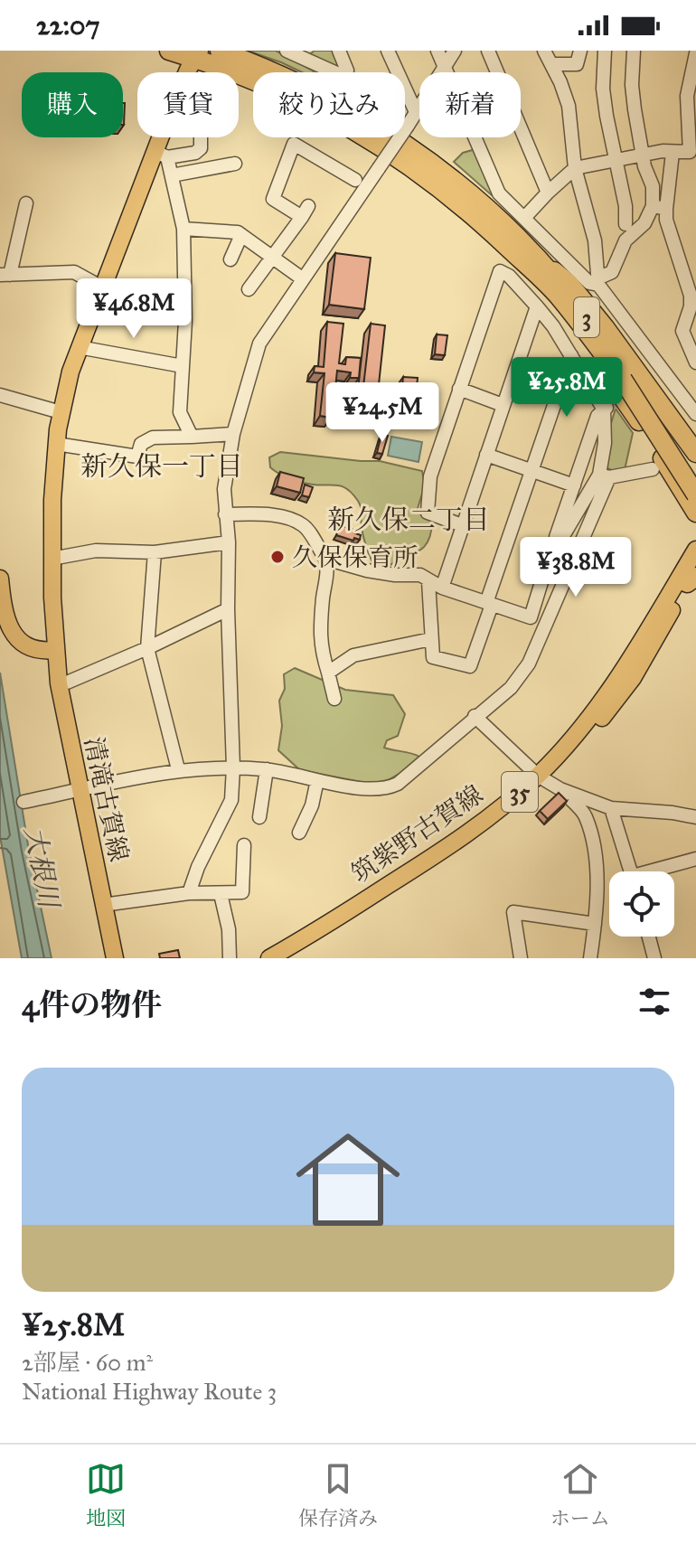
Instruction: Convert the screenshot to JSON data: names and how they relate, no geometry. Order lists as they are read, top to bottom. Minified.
{"streets":{"highway":["3"],"main road":["35","清滝古賀線","筑紫野古賀線"]},"crossings":[["3","清滝古賀線"]],"districts":["新久保一丁目","新久保二丁目"],"water":["大根川"],"places":["久保保育所"],"page":{"status":"22:07","chip":["購入","賃貸","絞り込み","新着"],"price":["¥46.8M","¥25.8M","¥24.5M","¥38.8M"],"heading":"4件の物件","list":[{"name":"¥25.8M","note":"2部屋 · 60 m² · National Highway Route 3"}],"tabs":["地図","保存済み","ホーム"]}}
